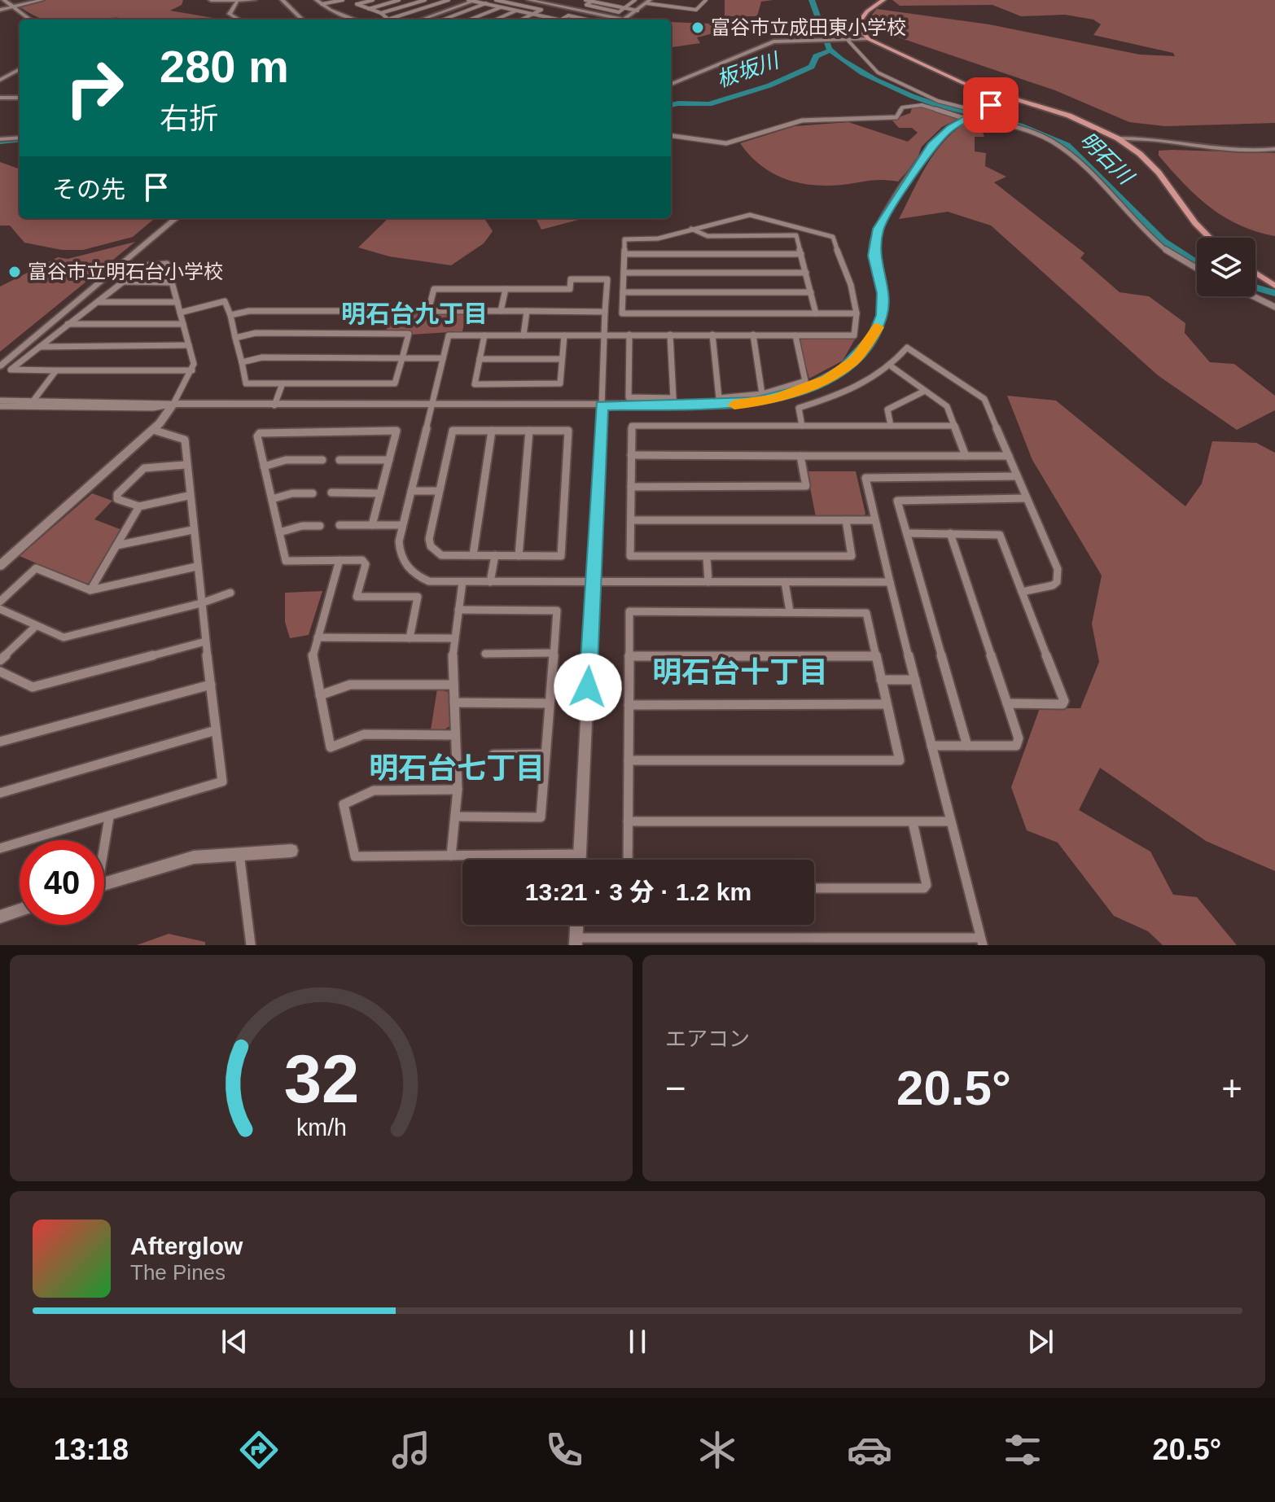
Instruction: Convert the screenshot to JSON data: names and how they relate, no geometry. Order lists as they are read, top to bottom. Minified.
{"districts":["明石台九丁目","明石台十丁目","明石台七丁目"],"water":["板坂川","明石川"],"places":["富谷市立成田東小学校","富谷市立明石台小学校"],"page":{"turn":["280 m","右折"],"then":"その先","limit":"40","trip":"13:21 · 3 分 · 1.2 km","tile":"エアコン","heat":["−","20.5°","+"],"song":["Afterglow","The Pines"],"tabs":["13:18","20.5°"],"gauge":["32","km/h"]}}
